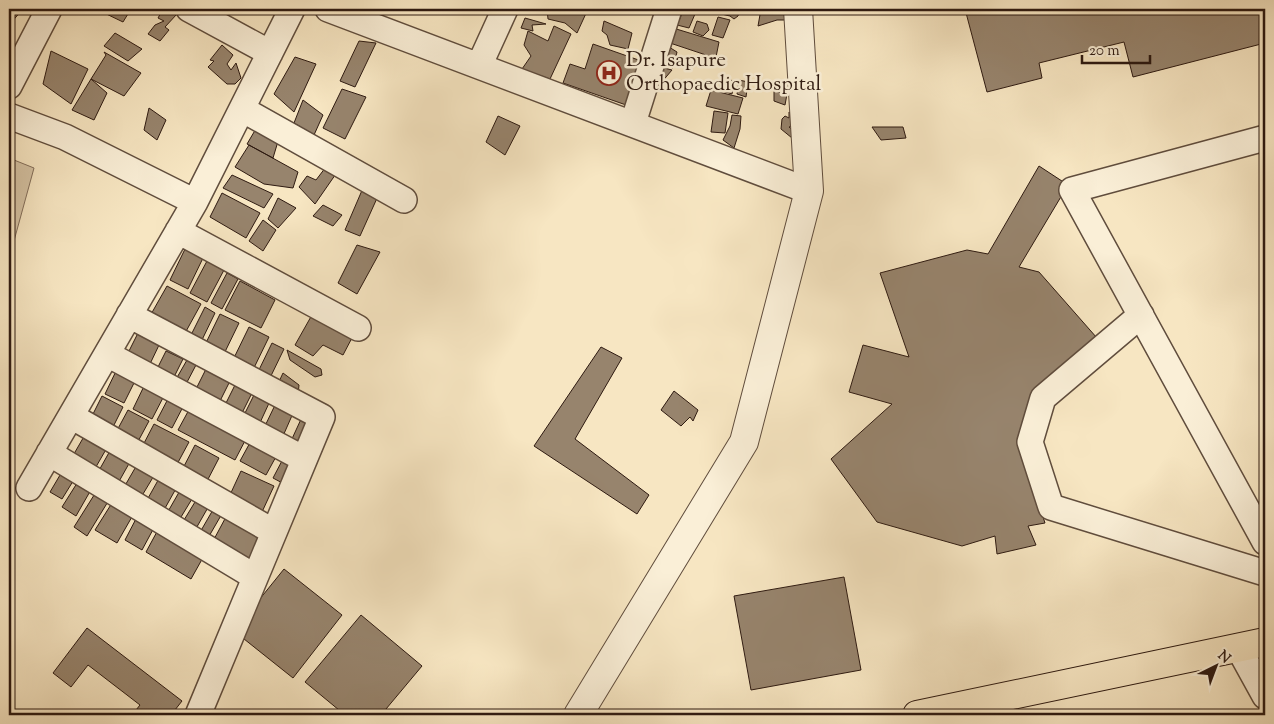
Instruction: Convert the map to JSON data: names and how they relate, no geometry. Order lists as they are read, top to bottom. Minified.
{"places":{"hospital":["Dr. Isapure Orthopaedic Hospital"]},"scale_bar":"20 m","north":"top right"}
